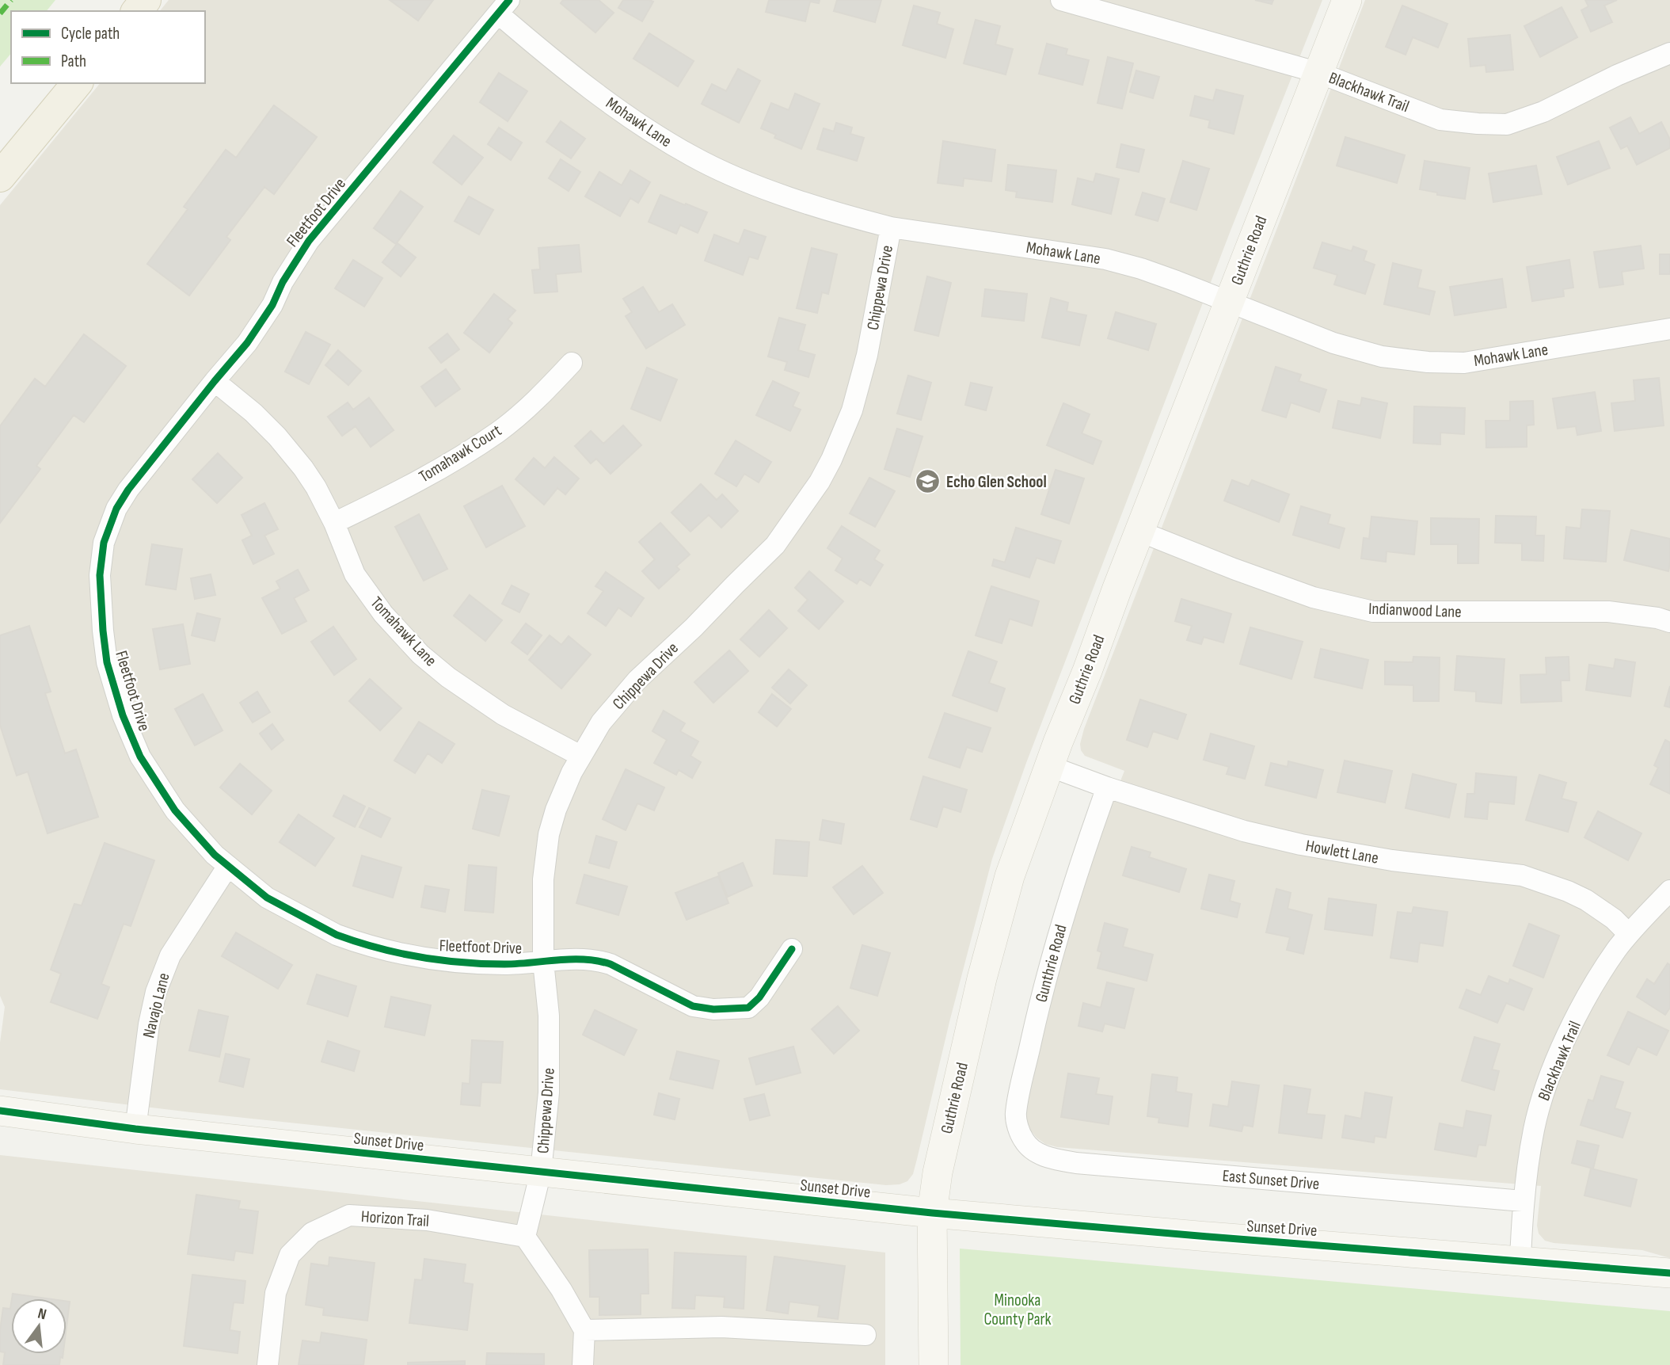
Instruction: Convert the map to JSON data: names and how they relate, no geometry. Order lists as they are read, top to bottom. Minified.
{"streets":{"street":["Blackhawk Trail","Mohawk Lane","Fleetfoot Drive","Guthrie Road","Chippewa Drive","Tomahawk Court","Indianwood Lane","Tomahawk Lane","Howlett Lane","Gunthrie Road","Navajo Lane","Sunset Drive","East Sunset Drive","Horizon Trail"]},"crossings":[["Blackhawk Trail","Guthrie Road"],["Blackhawk Trail","Howlett Lane"],["Blackhawk Trail","Sunset Drive"],["Blackhawk Trail","East Sunset Drive"],["Mohawk Lane","Fleetfoot Drive"],["Mohawk Lane","Guthrie Road"],["Mohawk Lane","Chippewa Drive"],["Fleetfoot Drive","Chippewa Drive"],["Fleetfoot Drive","Tomahawk Lane"],["Fleetfoot Drive","Navajo Lane"],["Guthrie Road","Indianwood Lane"],["Guthrie Road","Howlett Lane"],["Guthrie Road","Sunset Drive"],["Chippewa Drive","Tomahawk Lane"],["Chippewa Drive","Sunset Drive"],["Tomahawk Court","Tomahawk Lane"],["Howlett Lane","Gunthrie Road"],["Gunthrie Road","East Sunset Drive"],["Navajo Lane","Sunset Drive"]],"parks":["Minooka County Park"],"places":{"school or university":["Echo Glen School"]},"legend":["Cycle path","Path"],"north":"top"}
